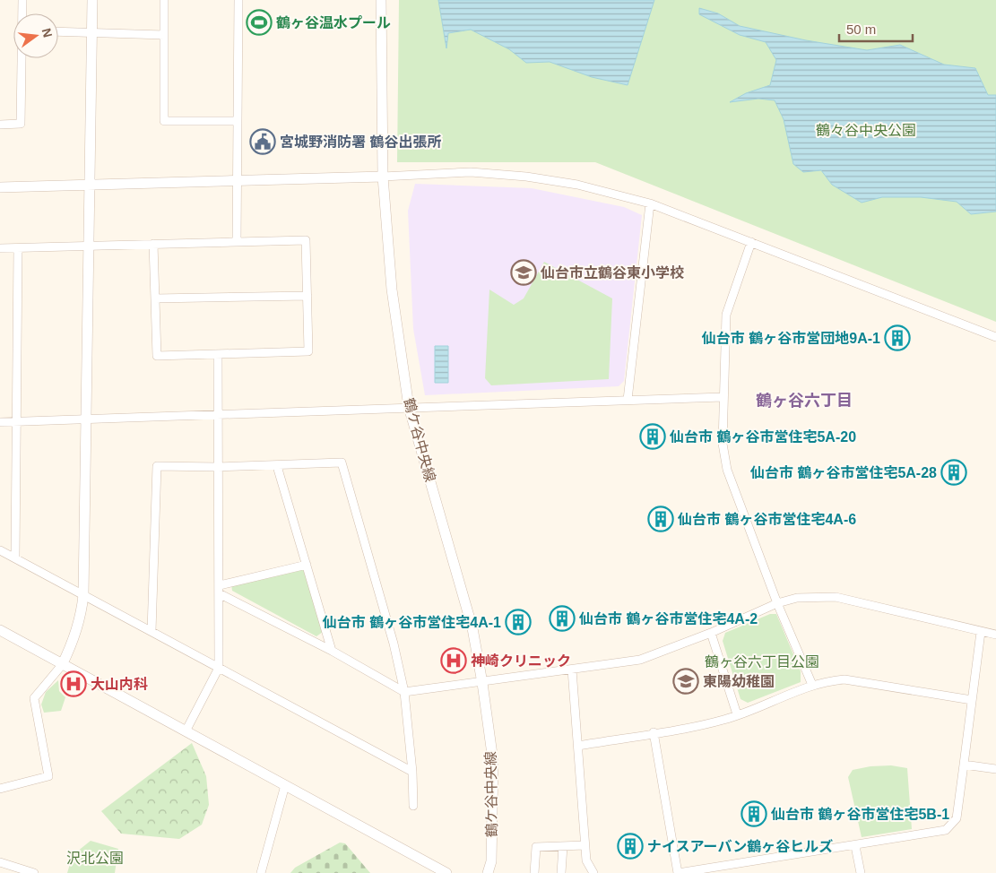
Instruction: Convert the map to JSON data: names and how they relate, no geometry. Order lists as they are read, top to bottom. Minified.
{"streets":{"street":["鶴ケ谷中央線"]},"districts":["鶴ヶ谷六丁目"],"parks":["鶴々谷中央公園","鶴ヶ谷六丁目公園","沢北公園"],"places":{"sports":["鶴ヶ谷温水プール"],"public building":["宮城野消防署 鶴谷出張所"],"school or university":["仙台市立鶴谷東小学校","東陽幼稚園"],"building":["仙台市 鶴ヶ谷市営団地9A-1","仙台市 鶴ヶ谷市営住宅5A-20","仙台市 鶴ヶ谷市営住宅5A-28","仙台市 鶴ヶ谷市営住宅4A-6","仙台市 鶴ヶ谷市営住宅4A-2","仙台市 鶴ヶ谷市営住宅4A-1","仙台市 鶴ヶ谷市営住宅5B-1","ナイスアーバン鶴ヶ谷ヒルズ"],"hospital":["神崎クリニック","大山内科"]},"scale_bar":"50 m","north":"right"}
